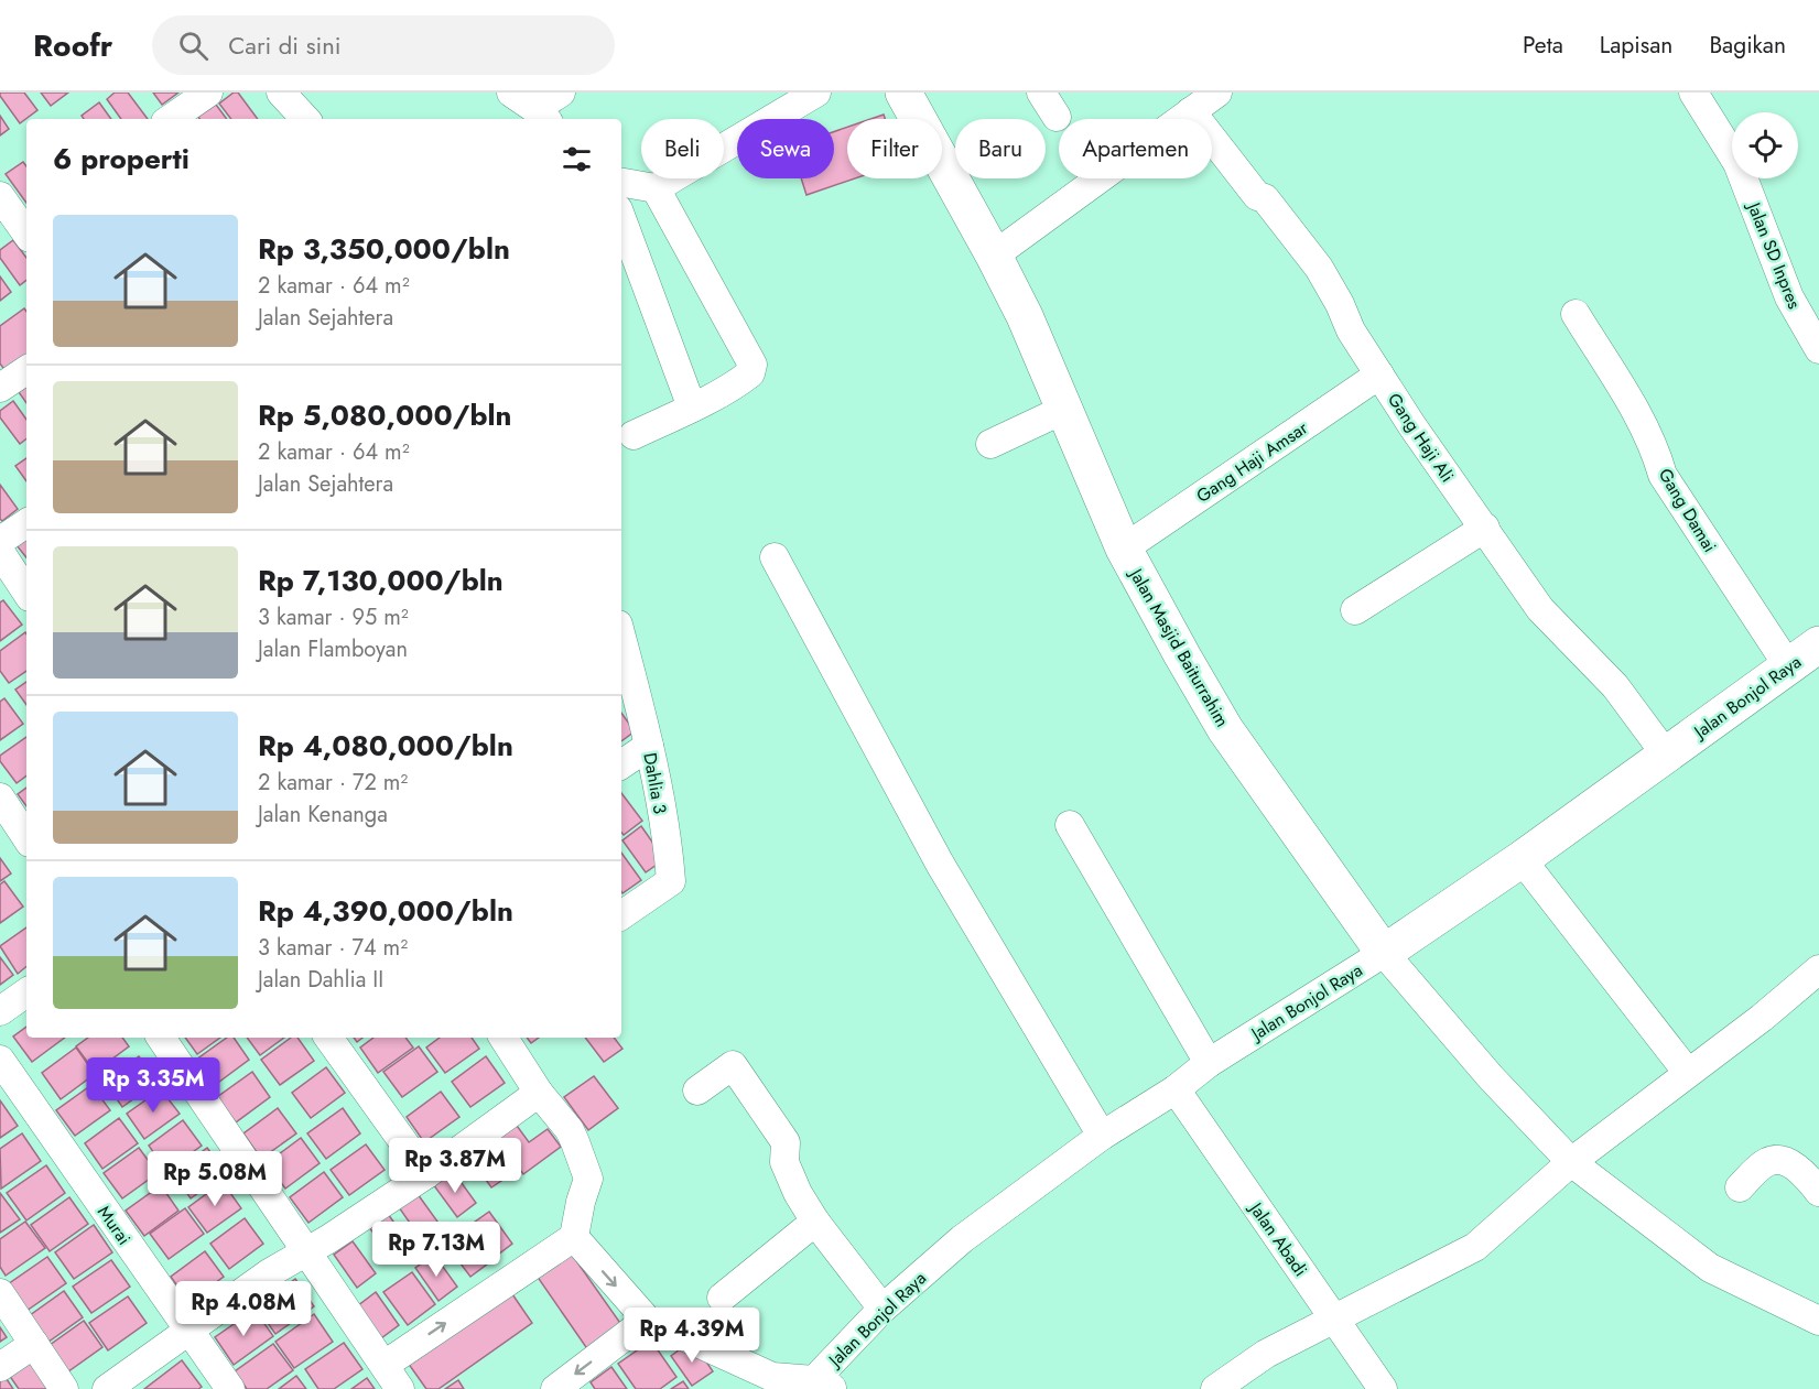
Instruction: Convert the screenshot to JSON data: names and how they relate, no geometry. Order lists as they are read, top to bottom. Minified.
{"streets":{"street":["Jalan SD Inpres","Gang Haji Ali","Gang Haji Amsar","Gang Damai","Jalan Masjid Baiturrahim","Jalan Bonjol Raya","Dahlia 3","Murai","Jalan Abadi"]},"crossings":[["Gang Haji Ali","Gang Haji Amsar"],["Gang Haji Ali","Jalan Bonjol Raya"],["Gang Haji Amsar","Jalan Masjid Baiturrahim"],["Gang Damai","Jalan Bonjol Raya"],["Jalan Masjid Baiturrahim","Jalan Bonjol Raya"],["Jalan Bonjol Raya","Jalan Abadi"]],"page":{"header":"Roofr","search":"Cari di sini","nav":["Peta","Lapisan","Bagikan"],"chip":["Beli","Sewa","Filter","Baru","Apartemen"],"heading":"6 properti","list":[{"name":"Rp 3,350,000/bln","note":"2 kamar · 64 m² · Jalan Sejahtera"},{"name":"Rp 5,080,000/bln","note":"2 kamar · 64 m² · Jalan Sejahtera"},{"name":"Rp 7,130,000/bln","note":"3 kamar · 95 m² · Jalan Flamboyan"},{"name":"Rp 4,080,000/bln","note":"2 kamar · 72 m² · Jalan Kenanga"},{"name":"Rp 4,390,000/bln","note":"3 kamar · 74 m² · Jalan Dahlia II"}],"price":["Rp 3.35M","Rp 3.87M","Rp 5.08M","Rp 7.13M","Rp 4.08M","Rp 4.39M"]}}
